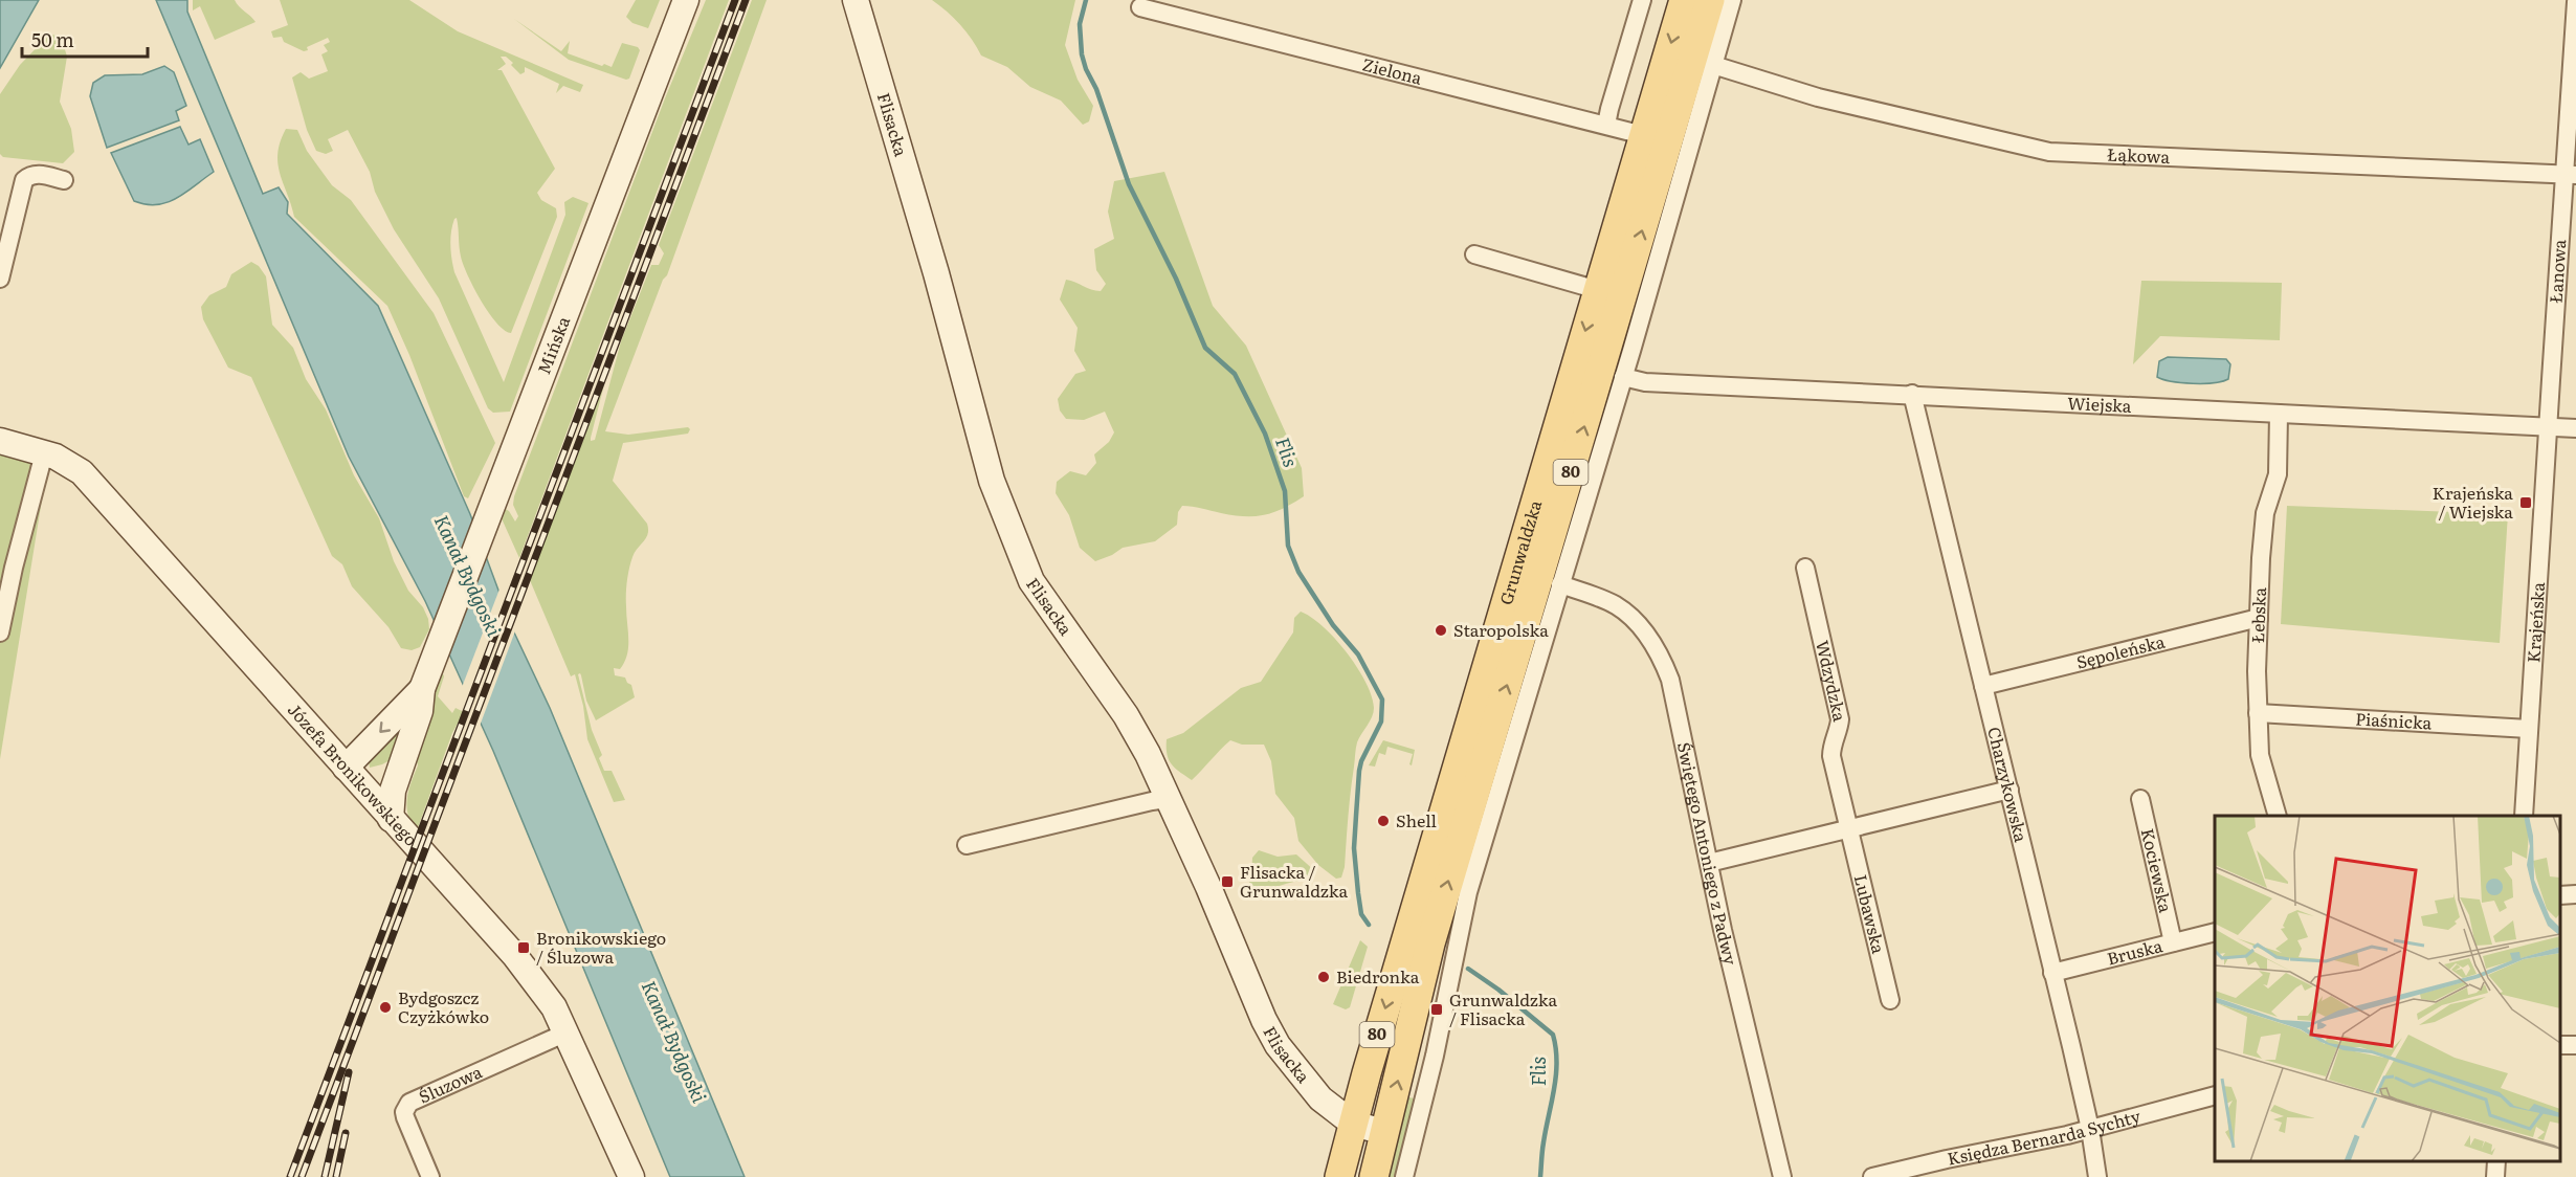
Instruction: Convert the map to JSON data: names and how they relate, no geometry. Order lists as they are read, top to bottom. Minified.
{"streets":{"main road":["80","Grunwaldzka"],"street":["Zielona","Flisacka","Łąkowa","Łanowa","Mińska","Wiejska","Łebska","Krajeńska","Sępoleńska","Wdzydzka","Piaśnicka","Józefa Bronikowskiego","Charzykowska","Świętego Antoniego z Padwy","Kociewska","Lubawska","Bruska","Śluzowa","Księdza Bernarda Sychty"]},"crossings":[["Zielona","Grunwaldzka"],["Flisacka","Grunwaldzka"],["Łąkowa","Łanowa"],["Łanowa","Wiejska"],["Łanowa","Krajeńska"],["Mińska","Józefa Bronikowskiego"],["Wiejska","Łebska"],["Wiejska","Krajeńska"],["Wiejska","Charzykowska"],["Łebska","Sępoleńska"],["Łebska","Piaśnicka"],["Krajeńska","Piaśnicka"],["Sępoleńska","Charzykowska"],["Wdzydzka","Lubawska"],["Józefa Bronikowskiego","Śluzowa"],["Charzykowska","Bruska"],["Charzykowska","Księdza Bernarda Sychty"],["Kociewska","Bruska"]],"water":["Flis","Kanał Bydgoski"],"places":{"transit":["Krajeńska / Wiejska","Flisacka / Grunwaldzka","Bronikowskiego / Śluzowa","Grunwaldzka / Flisacka"],"other":["Staropolska","Shell","Biedronka","Bydgoszcz Czyżkówko"]},"scale_bar":"50 m"}
